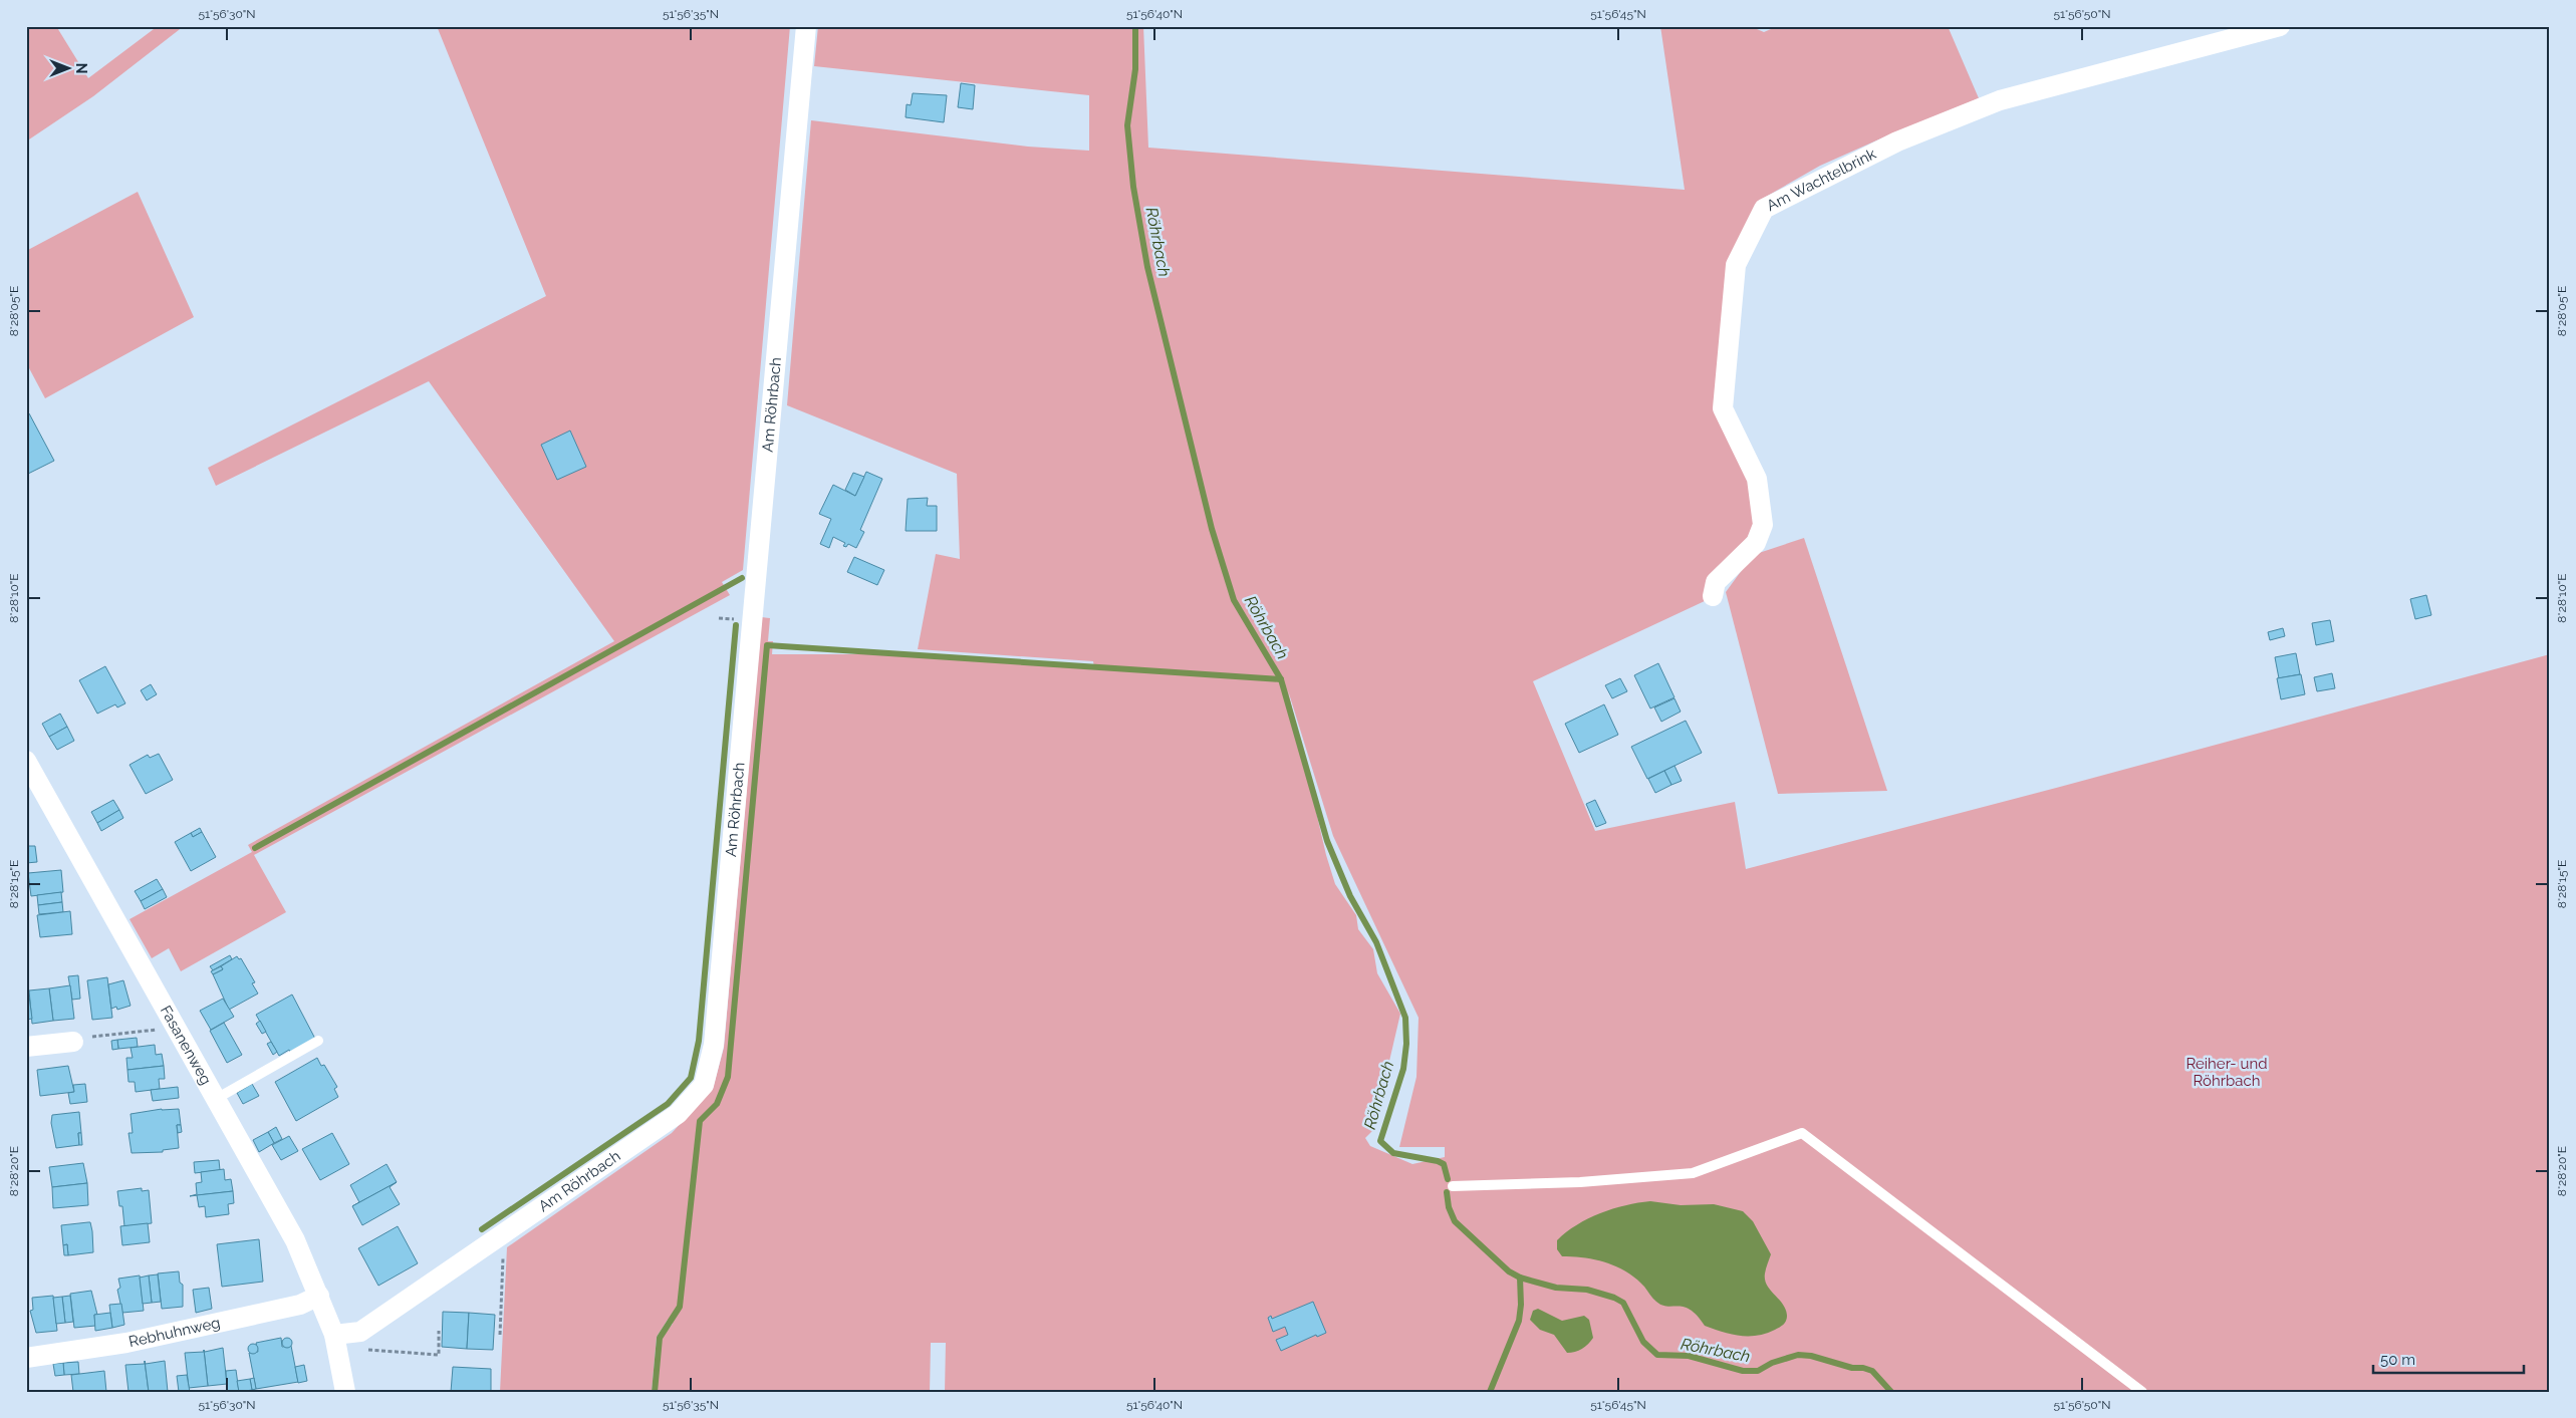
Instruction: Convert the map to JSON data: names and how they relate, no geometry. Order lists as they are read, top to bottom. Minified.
{"streets":{"street":["Am Wachtelbrink","Am Röhrbach","Fasanenweg","Rebhuhnweg"]},"crossings":[["Am Röhrbach","Fasanenweg"],["Fasanenweg","Rebhuhnweg"]],"water":["Röhrbach"],"parks":["Reiher- und Röhrbach"],"scale_bar":"50 m","north":"right","coordinates":["51°56'30\"N","51°56'35\"N","51°56'40\"N","51°56'45\"N","51°56'50\"N","8°28'05\"E","8°28'10\"E","8°28'15\"E","8°28'20\"E"]}
